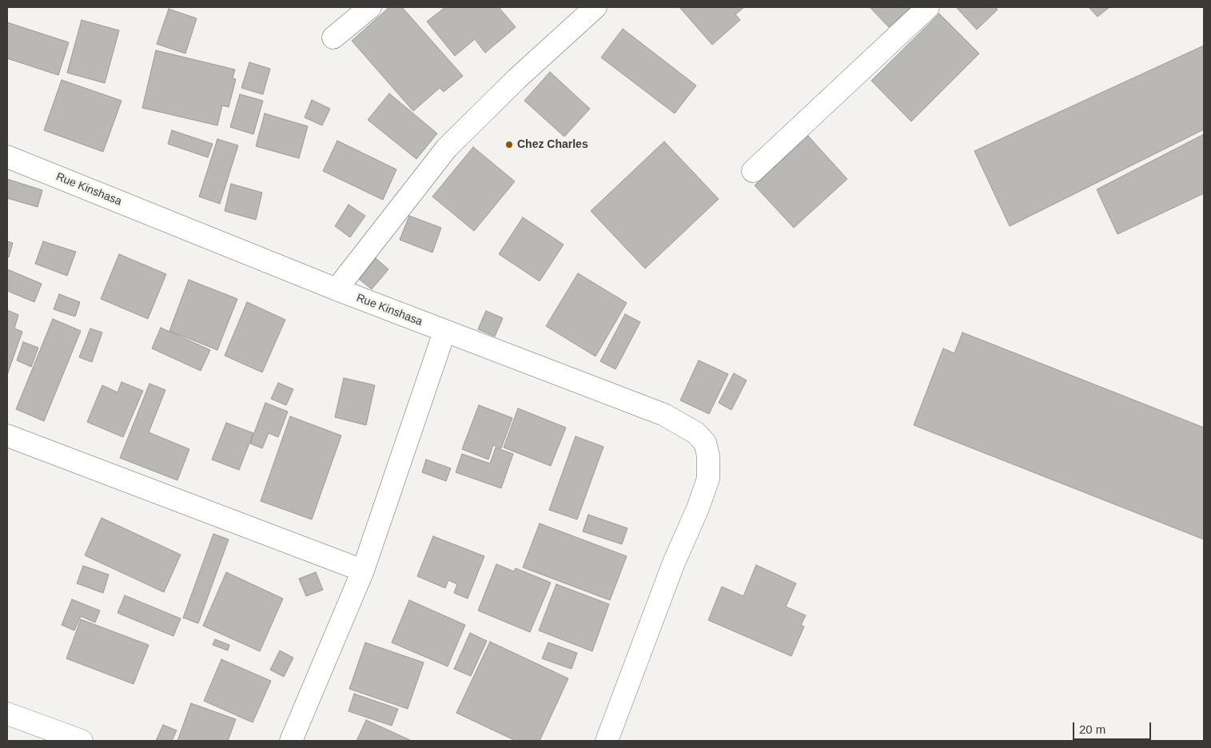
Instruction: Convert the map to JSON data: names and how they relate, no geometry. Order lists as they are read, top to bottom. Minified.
{"streets":{"street":["Rue Kinshasa"]},"places":["Chez Charles"],"scale_bar":"20 m"}
